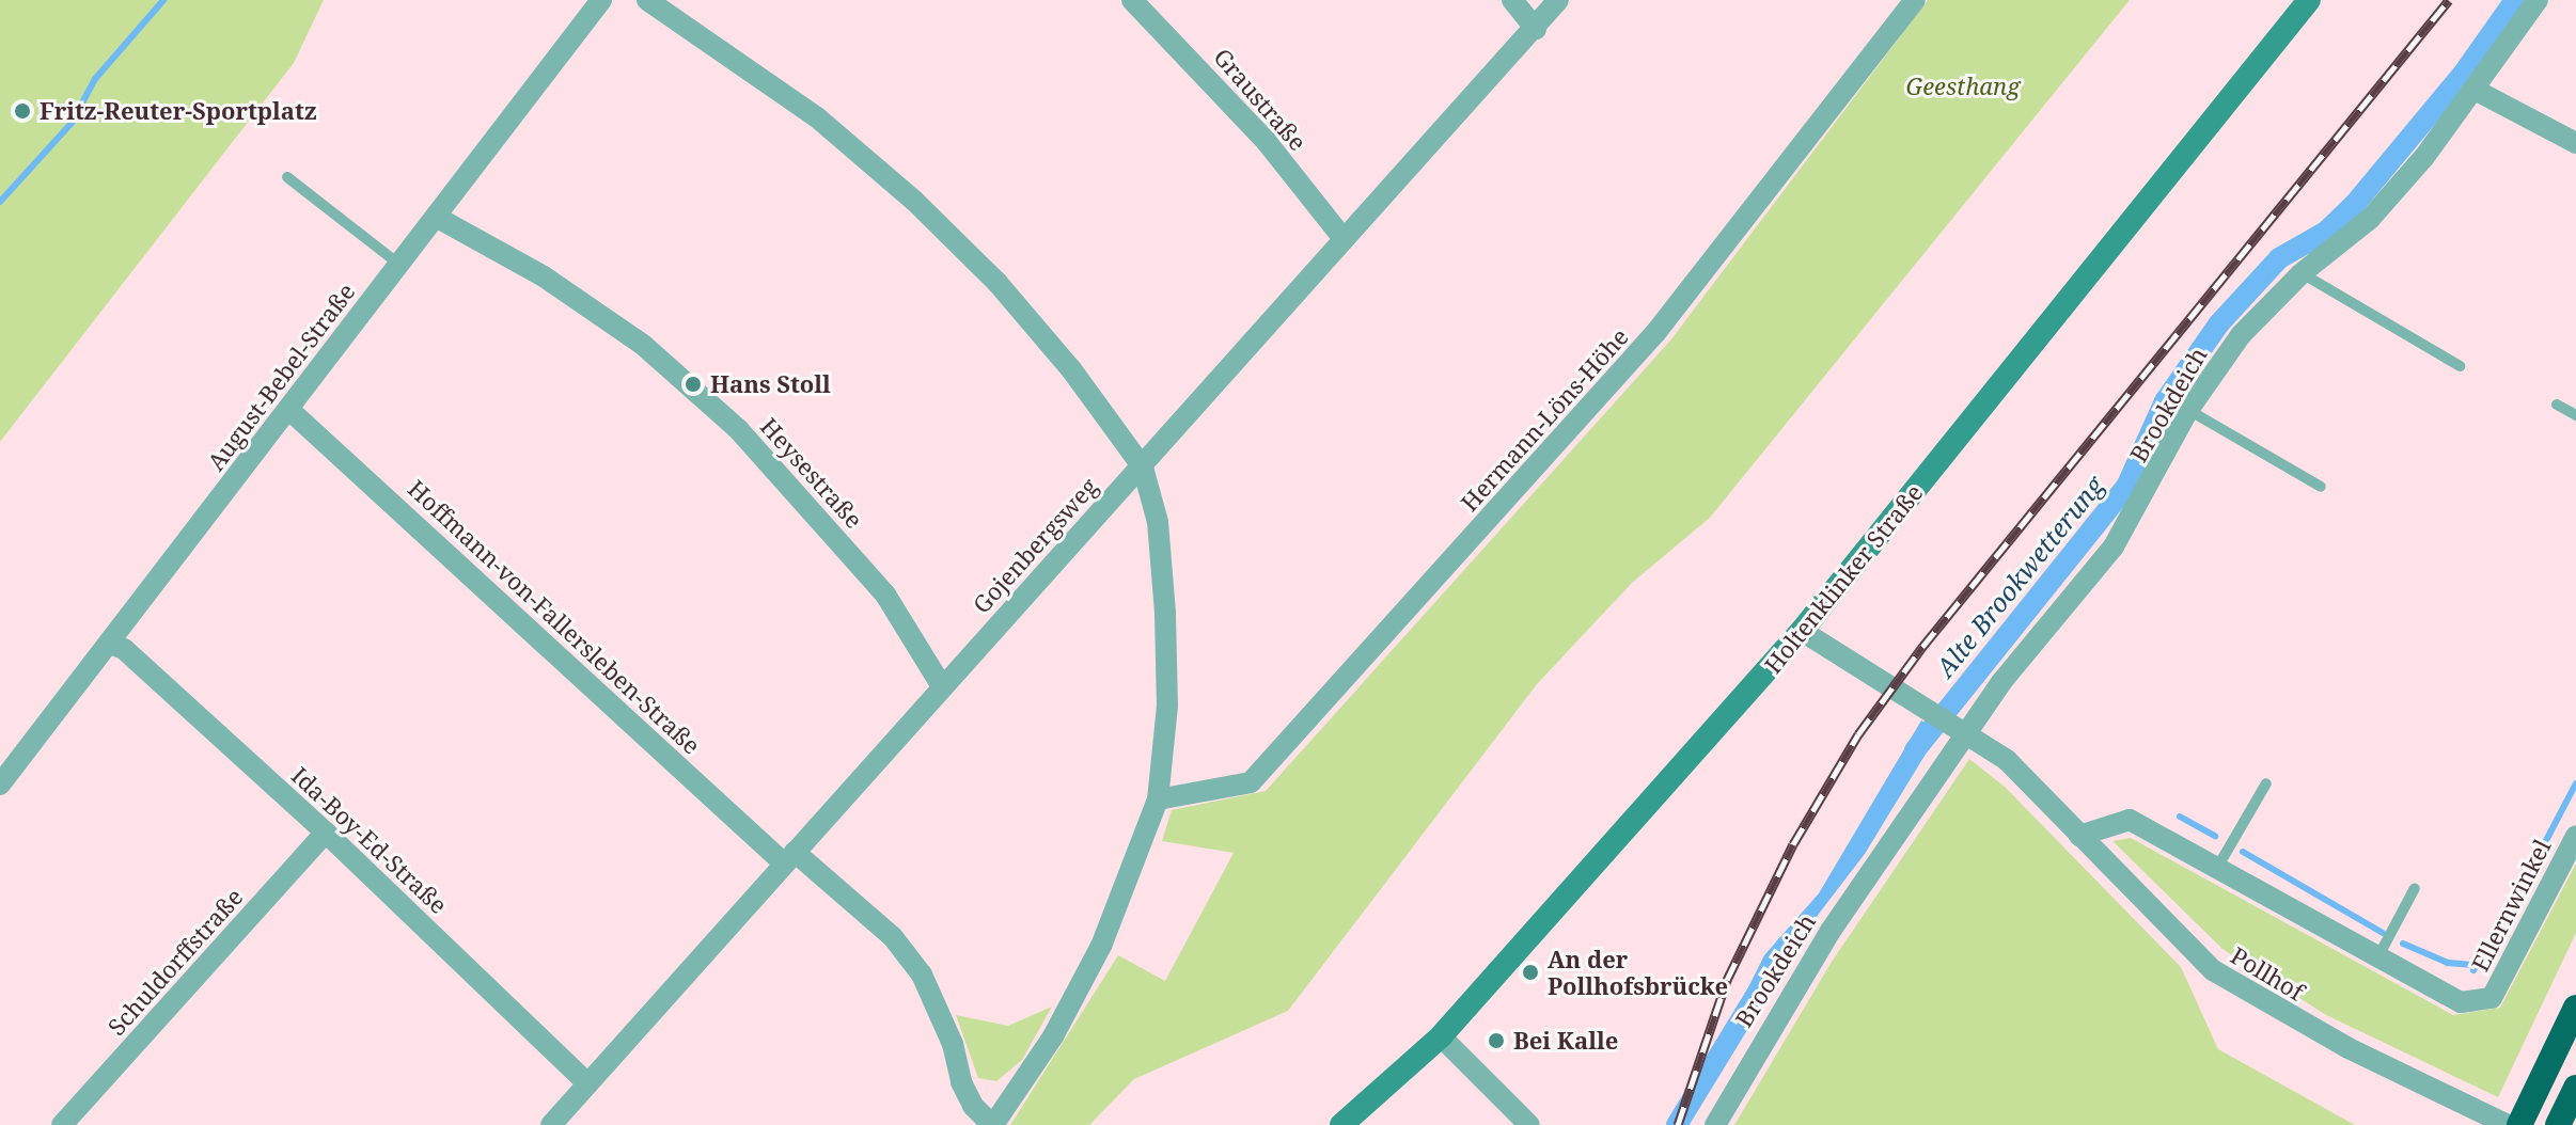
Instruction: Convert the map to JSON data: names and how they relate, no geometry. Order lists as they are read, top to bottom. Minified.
{"streets":{"main road":["Holtenklinker Straße"],"street":["Graustraße","August-Bebel-Straße","Brookdeich","Hermann-Löns-Höhe","Heysestraße","Gojenbergsweg","Hoffmann-von-Fallersleben-Straße","Ida-Boy-Ed-Straße","Ellernwinkel","Schuldorffstraße","Pollhof"]},"crossings":[["Graustraße","Gojenbergsweg"],["August-Bebel-Straße","Heysestraße"],["August-Bebel-Straße","Hoffmann-von-Fallersleben-Straße"],["August-Bebel-Straße","Ida-Boy-Ed-Straße"],["Brookdeich","Pollhof"],["Heysestraße","Gojenbergsweg"],["Gojenbergsweg","Hoffmann-von-Fallersleben-Straße"],["Gojenbergsweg","Ida-Boy-Ed-Straße"],["Holtenklinker Straße","Pollhof"],["Ida-Boy-Ed-Straße","Schuldorffstraße"]],"water":["Alte Brookwetterung"],"parks":["Geesthang"],"places":["Fritz-Reuter-Sportplatz","Hans Stoll","An der Pollhofsbrücke","Bei Kalle"]}
